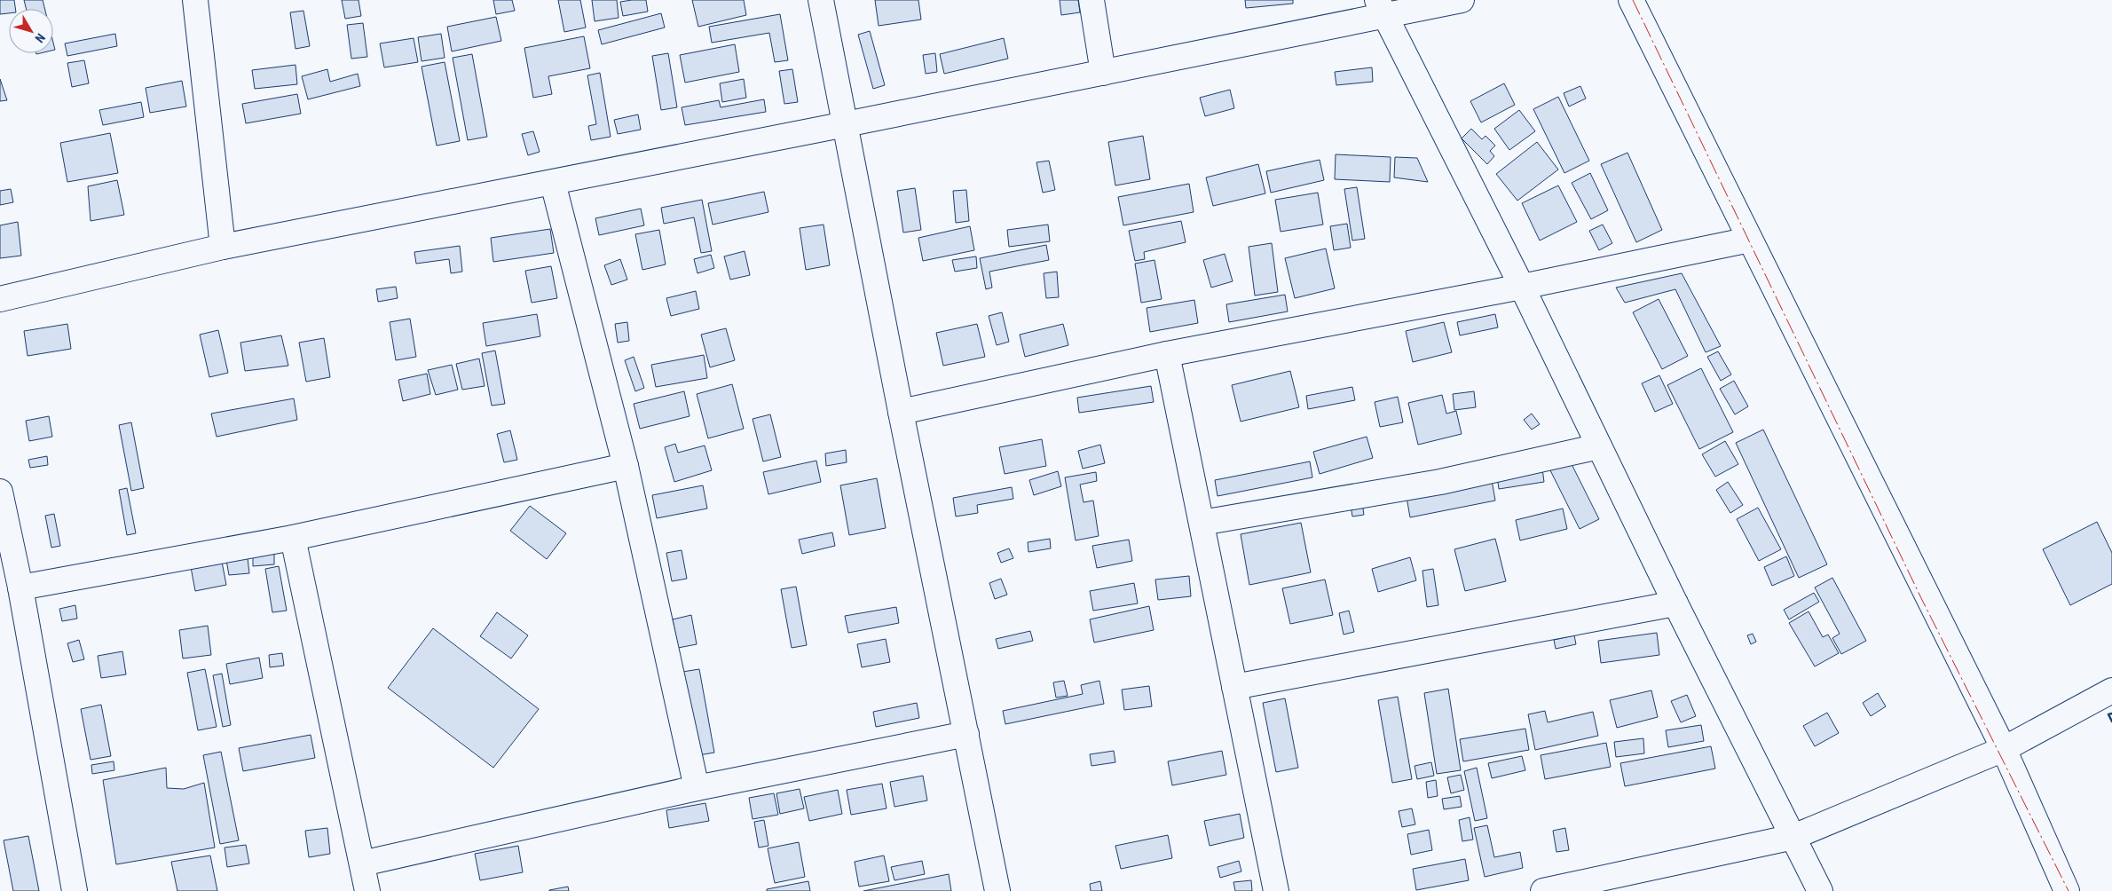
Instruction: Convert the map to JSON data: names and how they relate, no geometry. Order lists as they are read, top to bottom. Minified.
{"north":"bottom right"}
